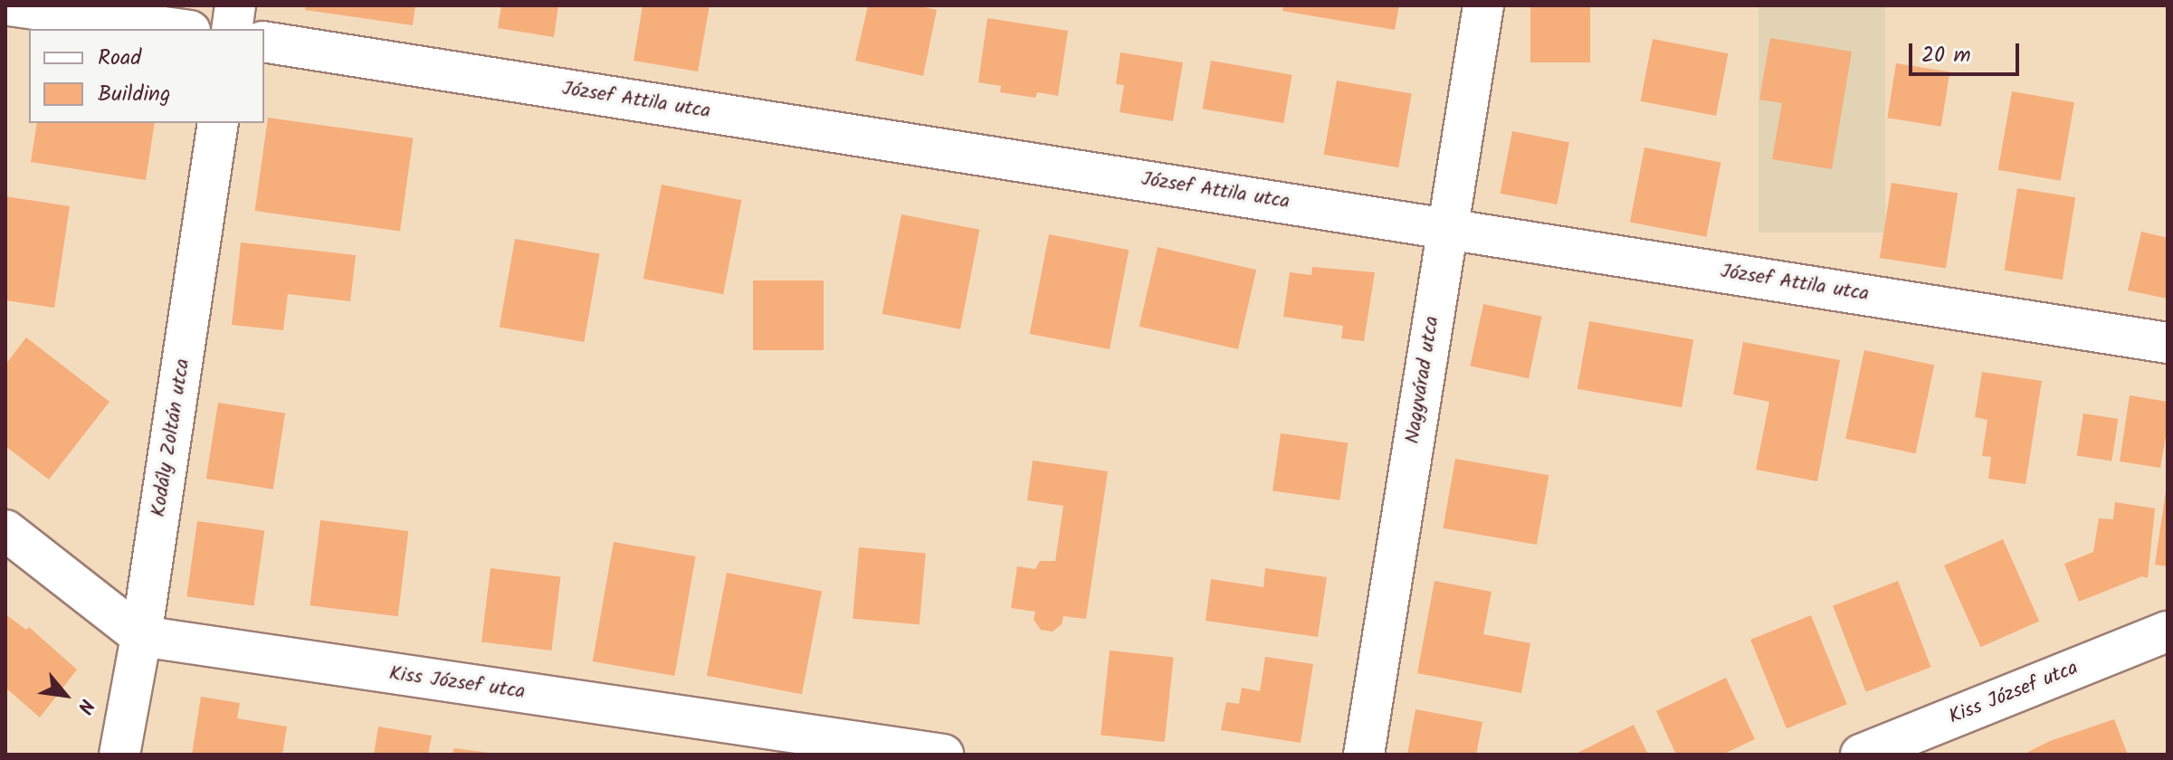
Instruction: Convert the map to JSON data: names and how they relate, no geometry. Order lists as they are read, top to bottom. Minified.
{"streets":{"street":["József Attila utca","Nagyvárad utca","Kodály Zoltán utca","Kiss József utca"]},"crossings":[["József Attila utca","Nagyvárad utca"],["Kodály Zoltán utca","Kiss József utca"]],"legend":["Road","Building"],"scale_bar":"20 m","north":"bottom right"}
